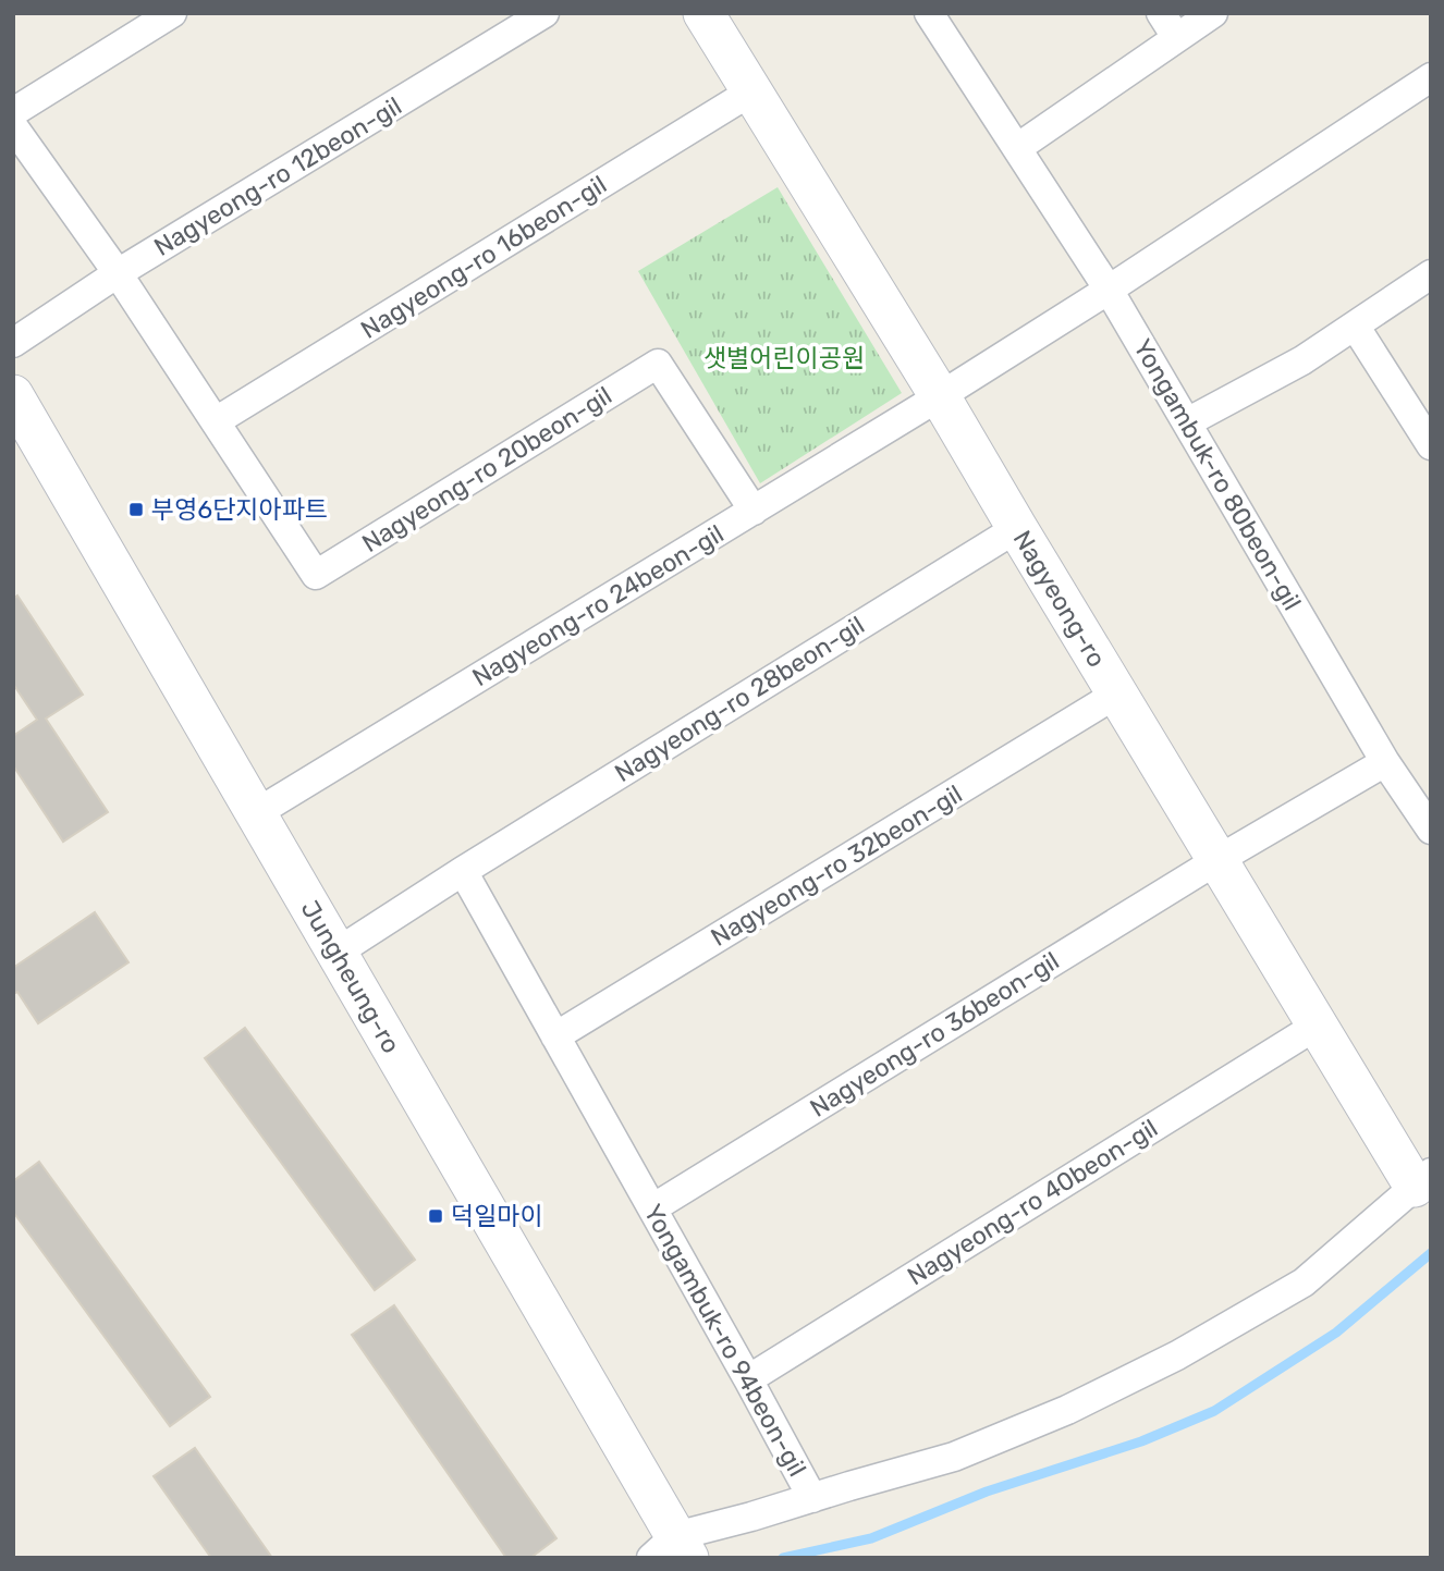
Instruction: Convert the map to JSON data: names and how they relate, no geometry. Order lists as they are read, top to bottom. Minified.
{"streets":{"street":["Nagyeong-ro 12beon-gil","Nagyeong-ro 16beon-gil","Nagyeong-ro 20beon-gil","Yongambuk-ro 80beon-gil","Nagyeong-ro","Nagyeong-ro 24beon-gil","Nagyeong-ro 28beon-gil","Nagyeong-ro 32beon-gil","Jungheung-ro","Nagyeong-ro 36beon-gil","Nagyeong-ro 40beon-gil","Yongambuk-ro 94beon-gil"]},"crossings":[["Nagyeong-ro 16beon-gil","Nagyeong-ro 20beon-gil"],["Nagyeong-ro 16beon-gil","Nagyeong-ro"],["Nagyeong-ro 20beon-gil","Nagyeong-ro 24beon-gil"],["Yongambuk-ro 80beon-gil","Nagyeong-ro 36beon-gil"],["Nagyeong-ro","Nagyeong-ro 24beon-gil"],["Nagyeong-ro","Nagyeong-ro 28beon-gil"],["Nagyeong-ro","Nagyeong-ro 32beon-gil"],["Nagyeong-ro","Nagyeong-ro 36beon-gil"],["Nagyeong-ro","Nagyeong-ro 40beon-gil"],["Nagyeong-ro","Yongambuk-ro 94beon-gil"],["Nagyeong-ro 24beon-gil","Jungheung-ro"],["Nagyeong-ro 28beon-gil","Jungheung-ro"],["Nagyeong-ro 32beon-gil","Yongambuk-ro 94beon-gil"],["Jungheung-ro","Yongambuk-ro 94beon-gil"],["Nagyeong-ro 36beon-gil","Yongambuk-ro 94beon-gil"],["Nagyeong-ro 40beon-gil","Yongambuk-ro 94beon-gil"]],"parks":["샛별어린이공원"],"places":{"transit":["부영6단지아파트","덕일마이"]}}
